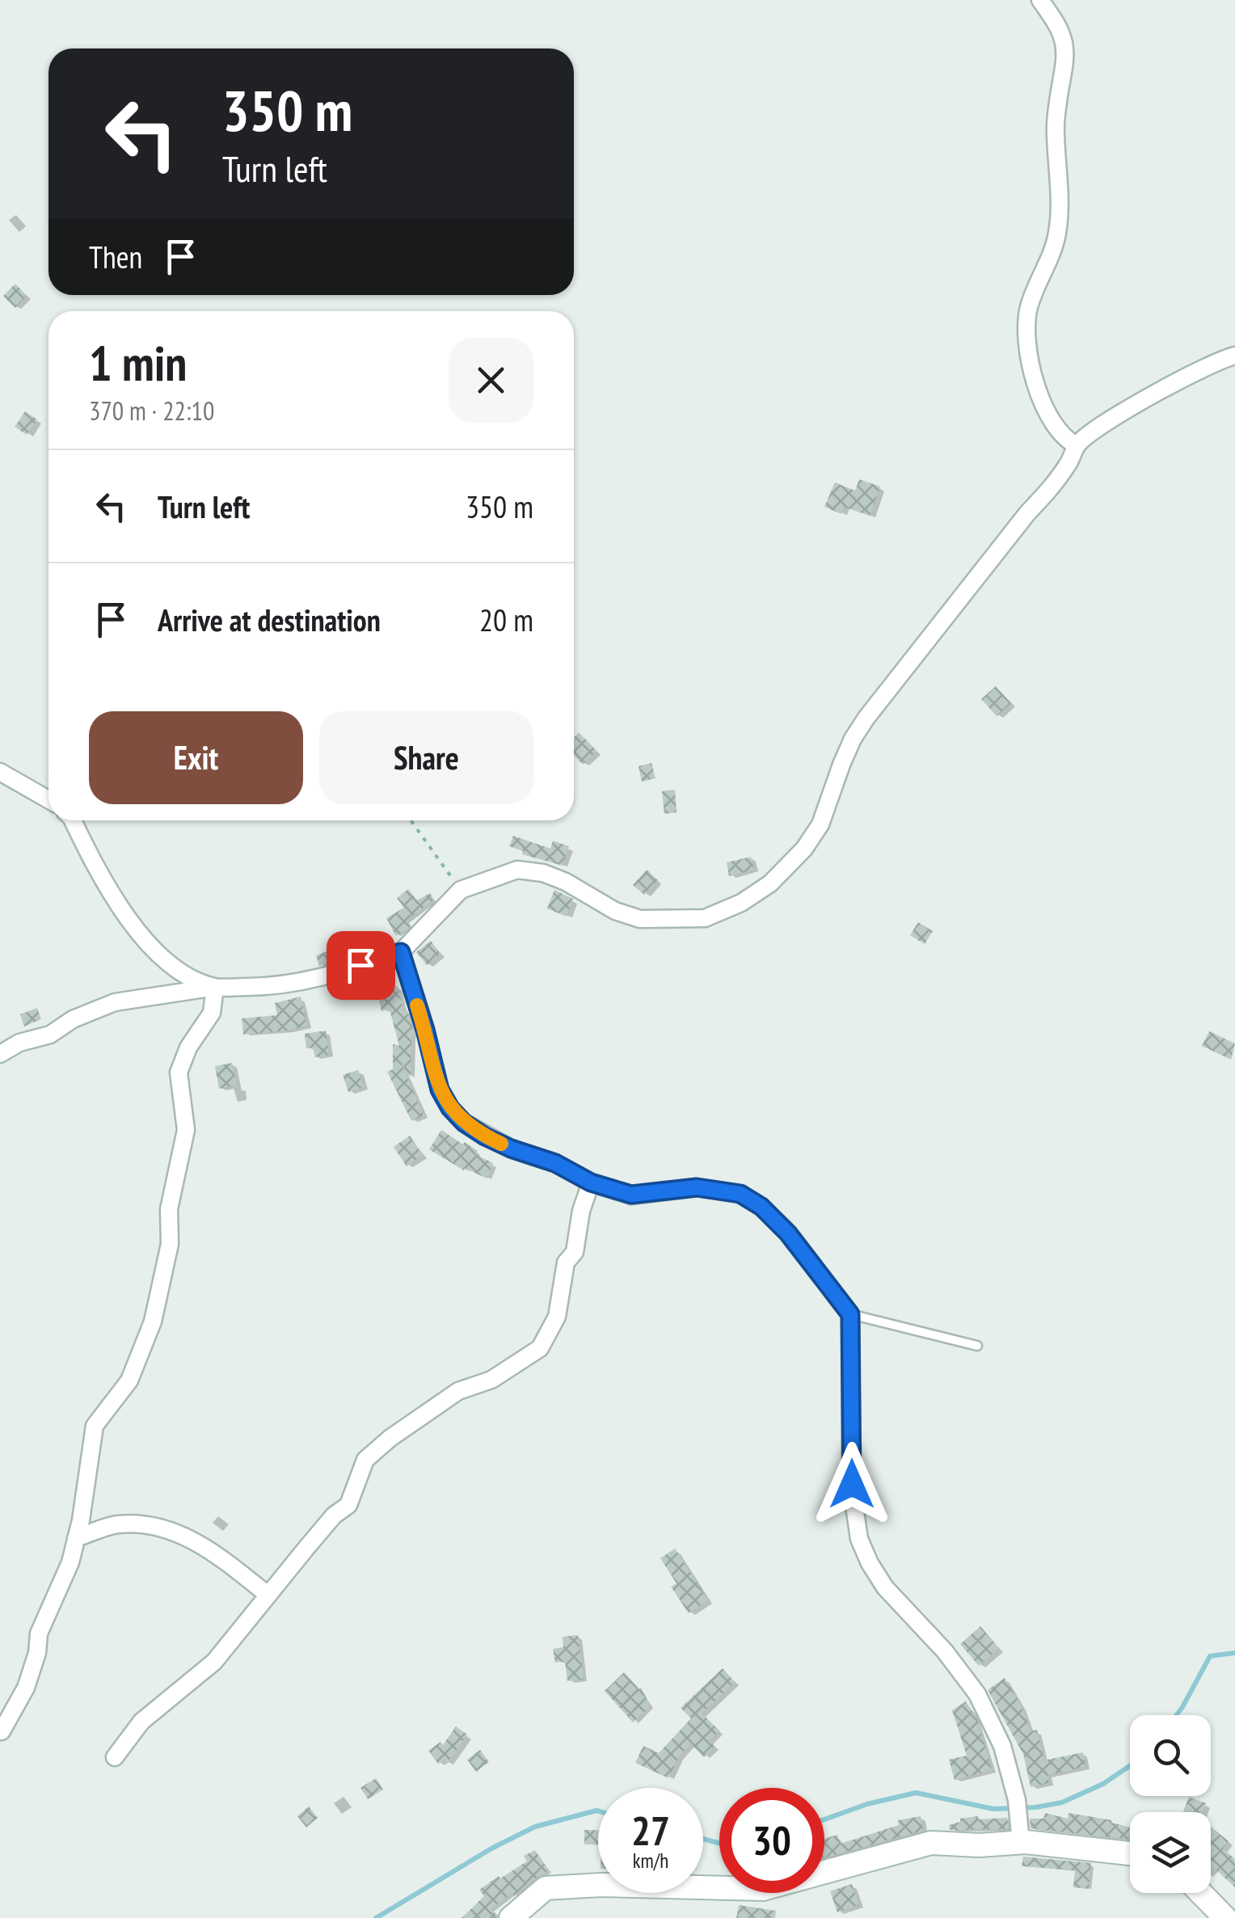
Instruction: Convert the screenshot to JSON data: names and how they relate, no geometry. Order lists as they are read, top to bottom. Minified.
{"page":{"turn":["350 m","Turn left"],"then":"Then","heading":["1 min","370 m · 22:10"],"list":[{"name":"Turn left","value":"350 m"},{"name":"Arrive at destination","value":"20 m"}],"buttons":["Exit","Share"],"speed":"27 km/h","limit":"30"}}
